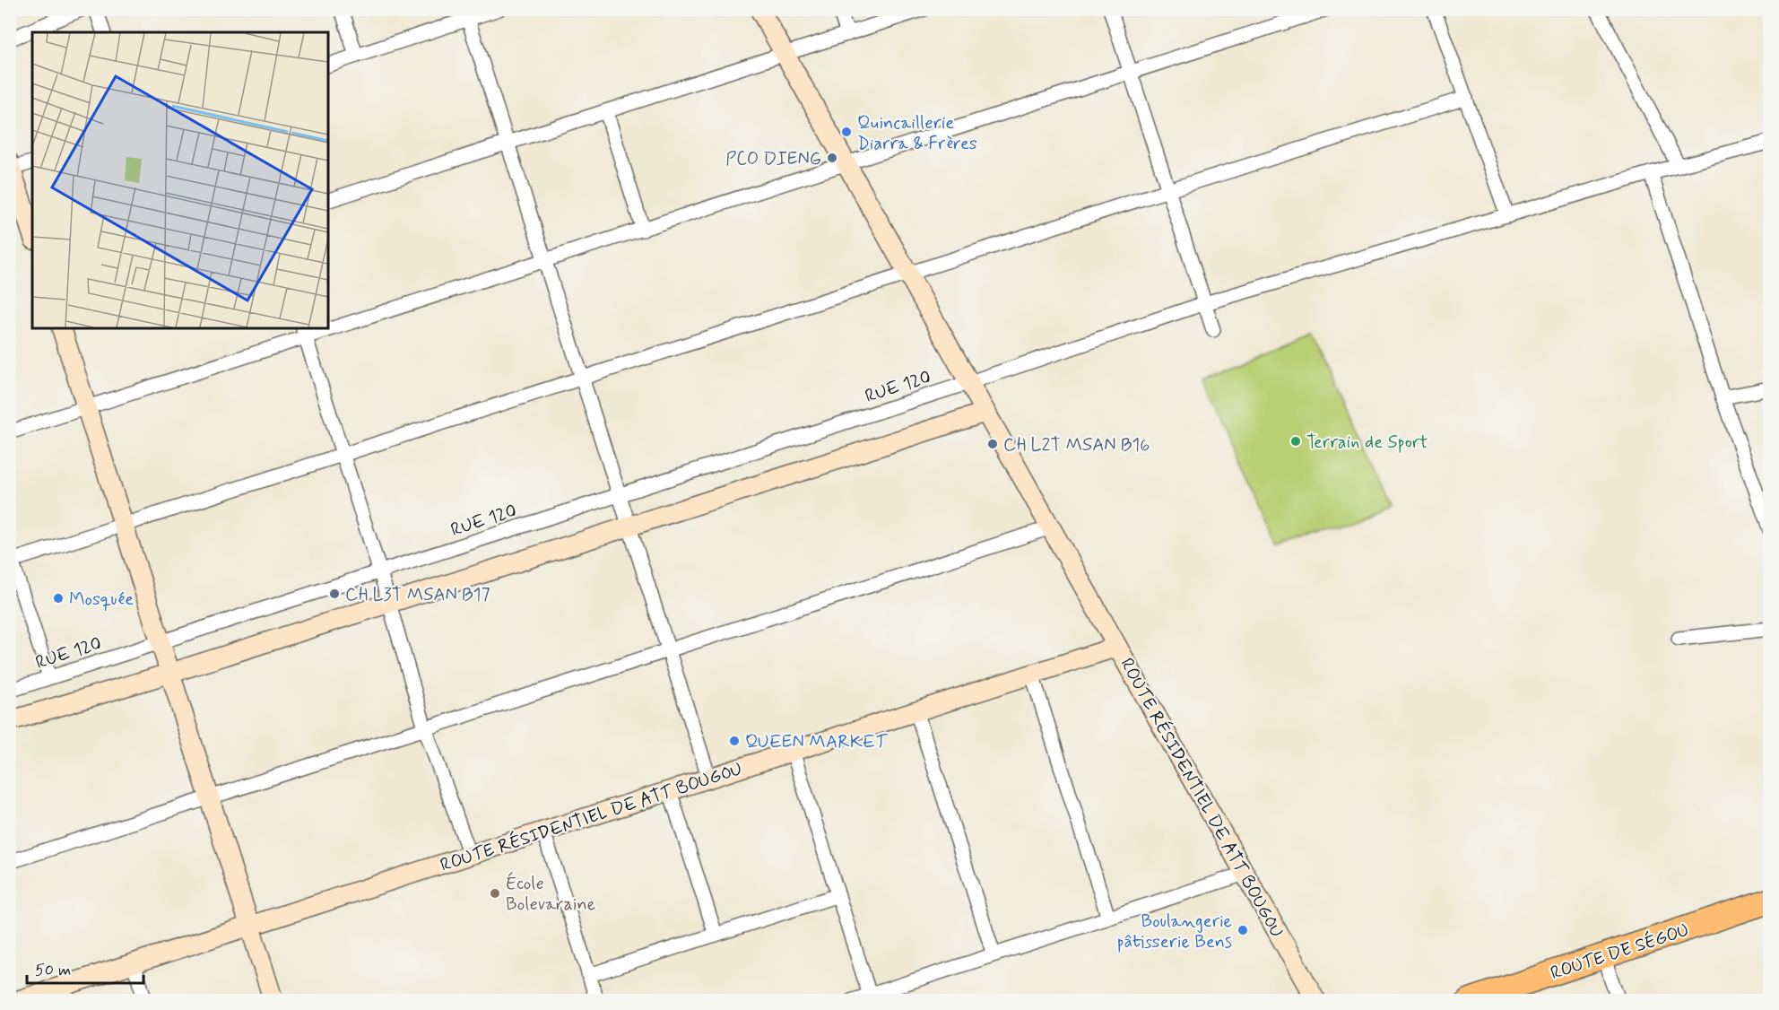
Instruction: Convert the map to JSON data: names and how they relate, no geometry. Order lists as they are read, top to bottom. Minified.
{"streets":{"highway":["ROUTE DE SÉGOU"],"street":["RUE 120","ROUTE RÉSIDENTIEL DE ATT BOUGOU"]},"places":["Quincaillerie Diarra & Frères","PCO DIENG","Terrain de Sport","CH L2T MSAN B16","CH L3T MSAN B17","Mosquée","QUEEN MARKET","École Bolevaraine","Boulangerie pâtisserie Bens"],"scale_bar":"50 m"}
